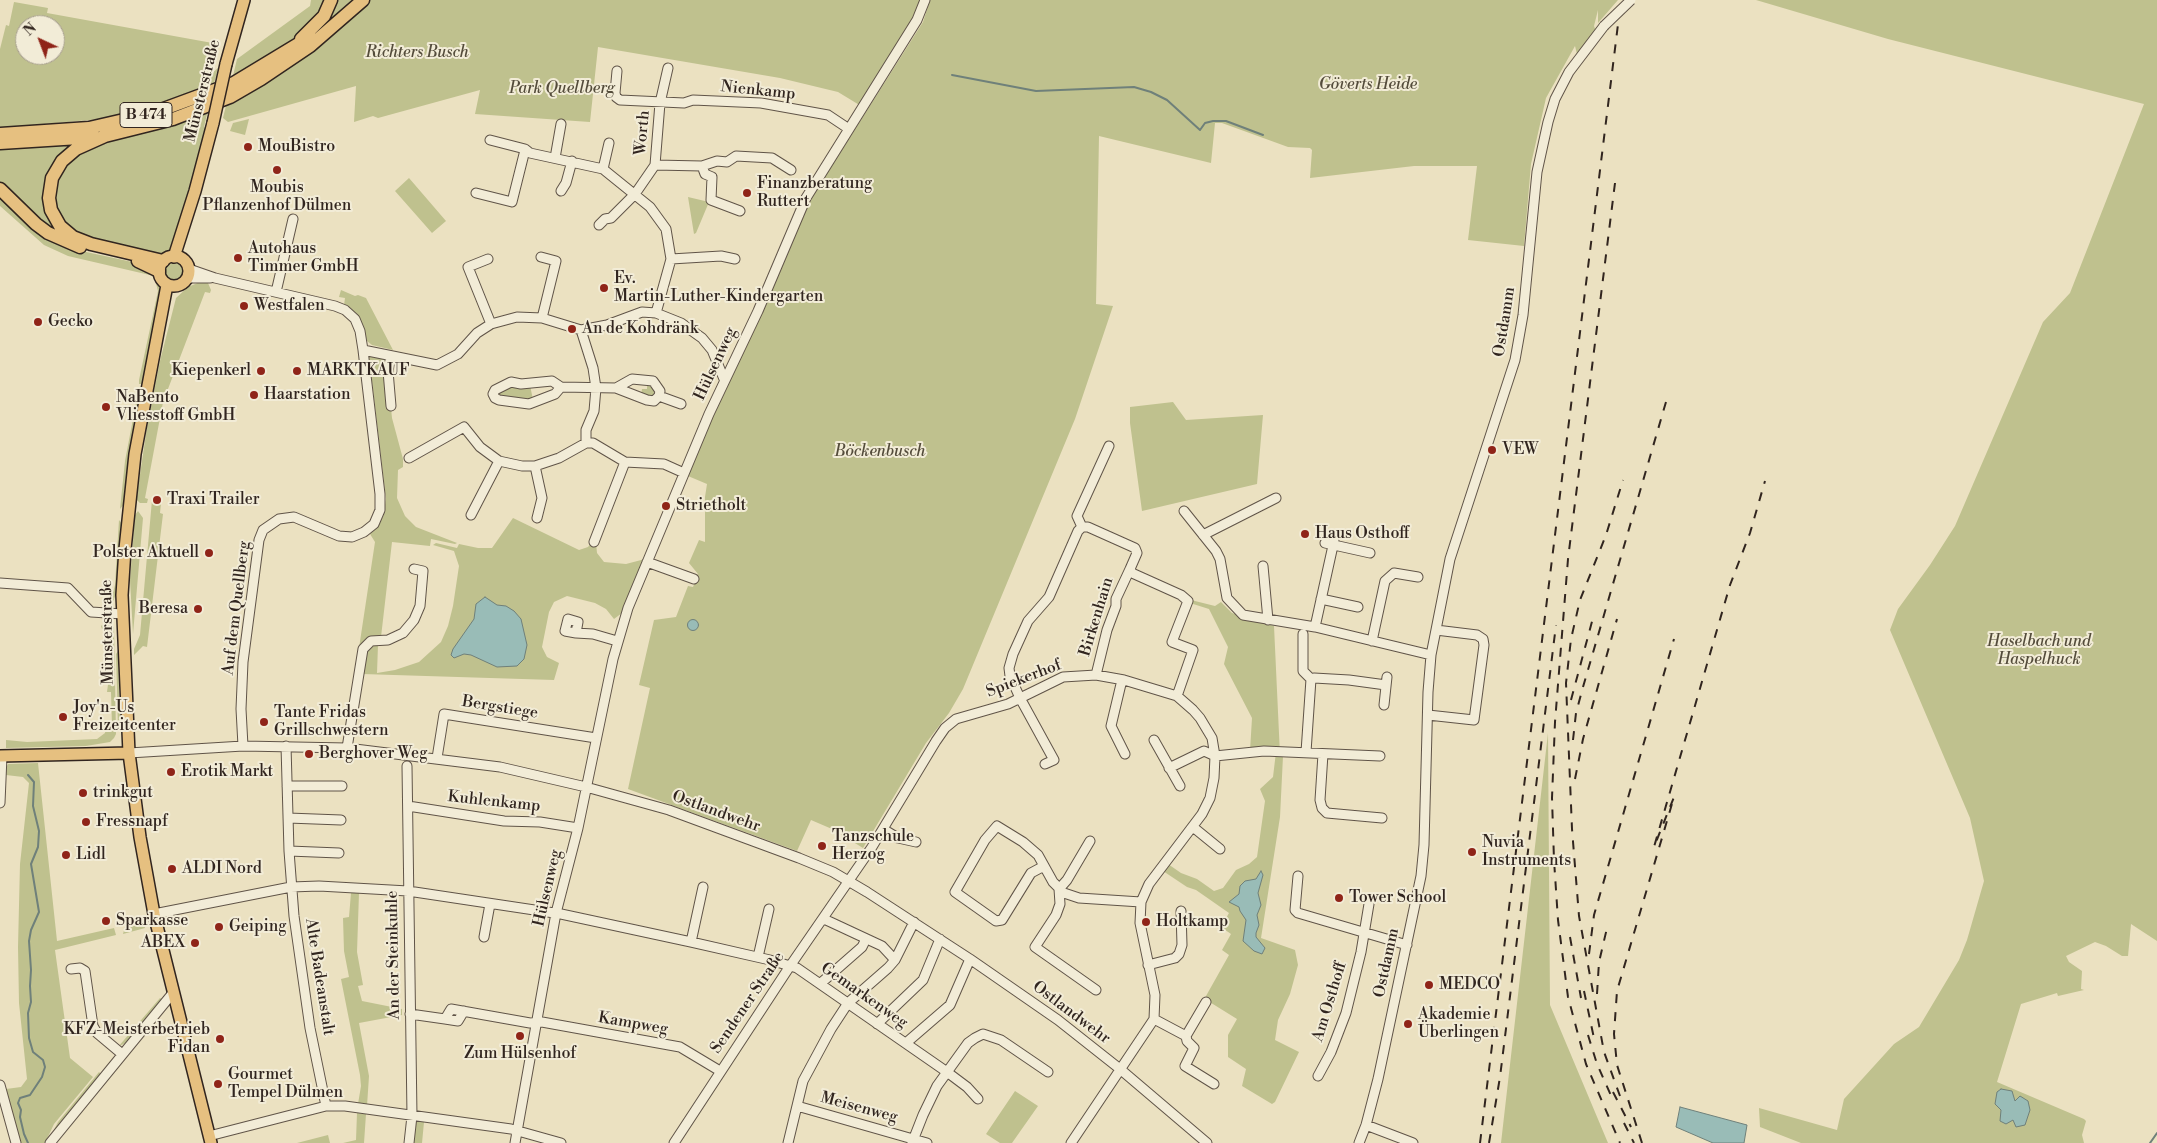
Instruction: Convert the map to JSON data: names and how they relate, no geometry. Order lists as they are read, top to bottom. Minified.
{"streets":{"highway":["B 474"],"main road":["Münsterstraße"],"street":["Nienkamp","Worth","Ostdamm","Hülsenweg","Auf dem Quellberg","Birkenhain","Spiekerhof","Bergstiege","Kuhlenkamp","Ostlandwehr","An der Steinkuhle","Alte Badeanstalt","Gemarkenweg","Am Osthoff","Sendener Straße","Kampweg","Meisenweg"]},"crossings":[["Münsterstraße","Auf dem Quellberg"],["Münsterstraße","Ostlandwehr"],["Münsterstraße","Gemarkenweg"],["Nienkamp","Worth"],["Nienkamp","Hülsenweg"],["Hülsenweg","Bergstiege"],["Hülsenweg","Kuhlenkamp"],["Hülsenweg","Ostlandwehr"],["Hülsenweg","Gemarkenweg"],["Hülsenweg","Kampweg"],["Auf dem Quellberg","Ostlandwehr"],["Birkenhain","Spiekerhof"],["Spiekerhof","Ostlandwehr"],["Spiekerhof","Sendener Straße"],["Bergstiege","Ostlandwehr"],["Kuhlenkamp","An der Steinkuhle"],["Ostlandwehr","Alte Badeanstalt"],["Ostlandwehr","Sendener Straße"],["An der Steinkuhle","Gemarkenweg"],["An der Steinkuhle","Kampweg"],["Alte Badeanstalt","Gemarkenweg"],["Gemarkenweg","Sendener Straße"],["Sendener Straße","Kampweg"]],"parks":["Richters Busch","Göverts Heide","Park Quellberg","Böckenbusch","Haselbach und Haspelhuck"],"places":["MouBistro","Moubis Pflanzenhof Dülmen","Finanzberatung Ruttert","Autohaus Timmer GmbH","Ev. Martin-Luther-Kindergarten","Westfalen","Gecko","An de Kohdränk","Kiepenkerl","MARKTKAUF","Haarstation","NaBento Vliesstoff GmbH","VEW","Traxi Trailer","Strietholt","Haus Osthoff","Polster Aktuell","Beresa","Joy'n-Us Freizeitcenter","Tante Fridas Grillschwestern","Berghover Weg","Erotik Markt","trinkgut","Fressnapf","Tanzschule Herzog","Nuvia Instruments","Lidl","ALDI Nord","Tower School","Sparkasse","Holtkamp","Geiping","ABEX","MEDCO","Akademie Überlingen","Zum Hülsenhof","KFZ-Meisterbetrieb Fidan","Gourmet Tempel Dülmen"],"north":"top left"}
